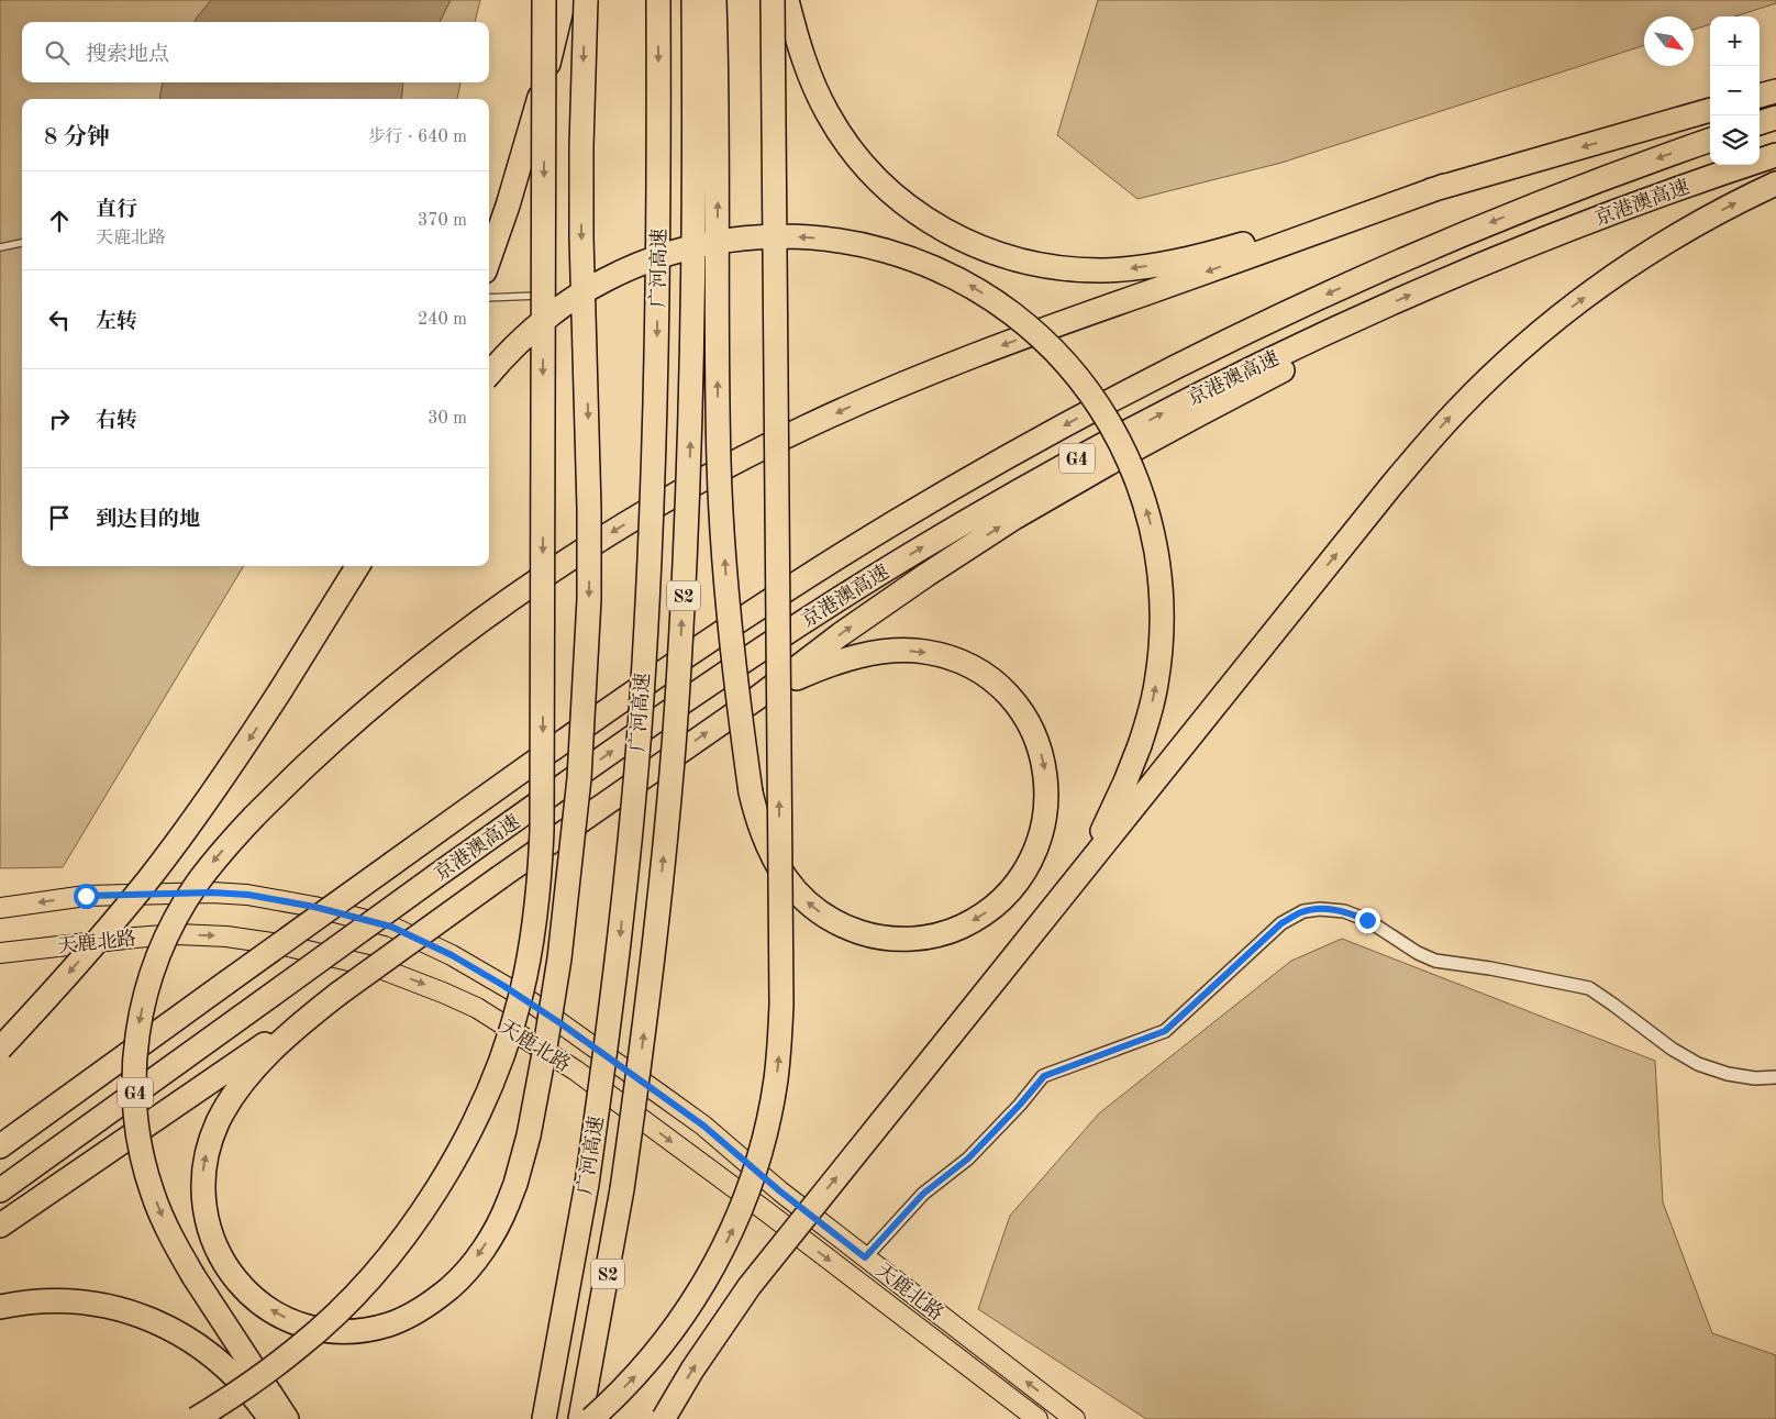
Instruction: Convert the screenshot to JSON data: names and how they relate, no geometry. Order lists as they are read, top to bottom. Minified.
{"streets":{"highway":["京港澳高速","广河高速","G4","S2"],"main road":["天鹿北路"]},"north":"bottom right","page":{"map_buttons":["+","−"],"search":"搜索地点","heading":["8 分钟","步行 · 640 m"],"list":[["直行","天鹿北路","370 m"],["左转","240 m"],["右转","30 m"],"到达目的地"]}}
